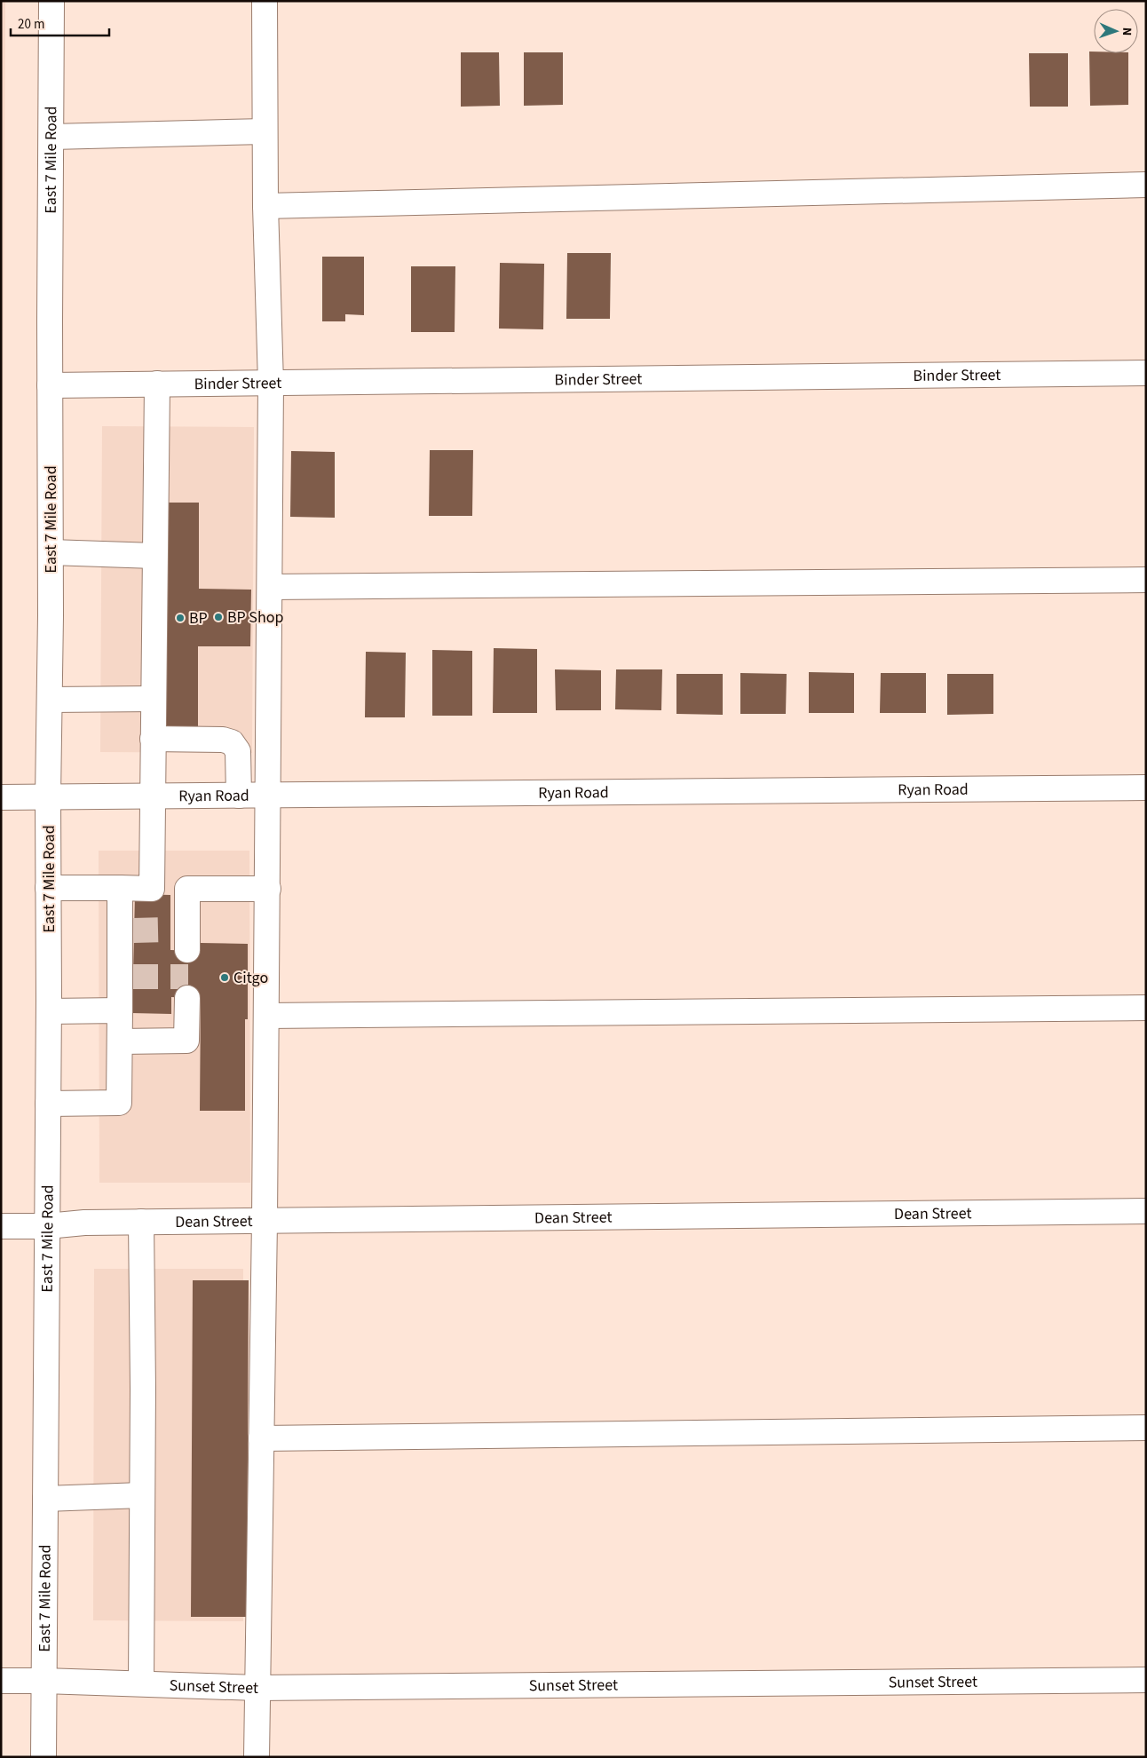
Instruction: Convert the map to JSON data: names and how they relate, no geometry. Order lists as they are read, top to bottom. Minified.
{"streets":{"street":["East 7 Mile Road","Binder Street","Ryan Road","Dean Street","Sunset Street"]},"crossings":[["East 7 Mile Road","Binder Street"],["East 7 Mile Road","Ryan Road"],["East 7 Mile Road","Dean Street"],["East 7 Mile Road","Sunset Street"]],"places":["BP Shop","BP","Citgo"],"scale_bar":"20 m","north":"right"}
